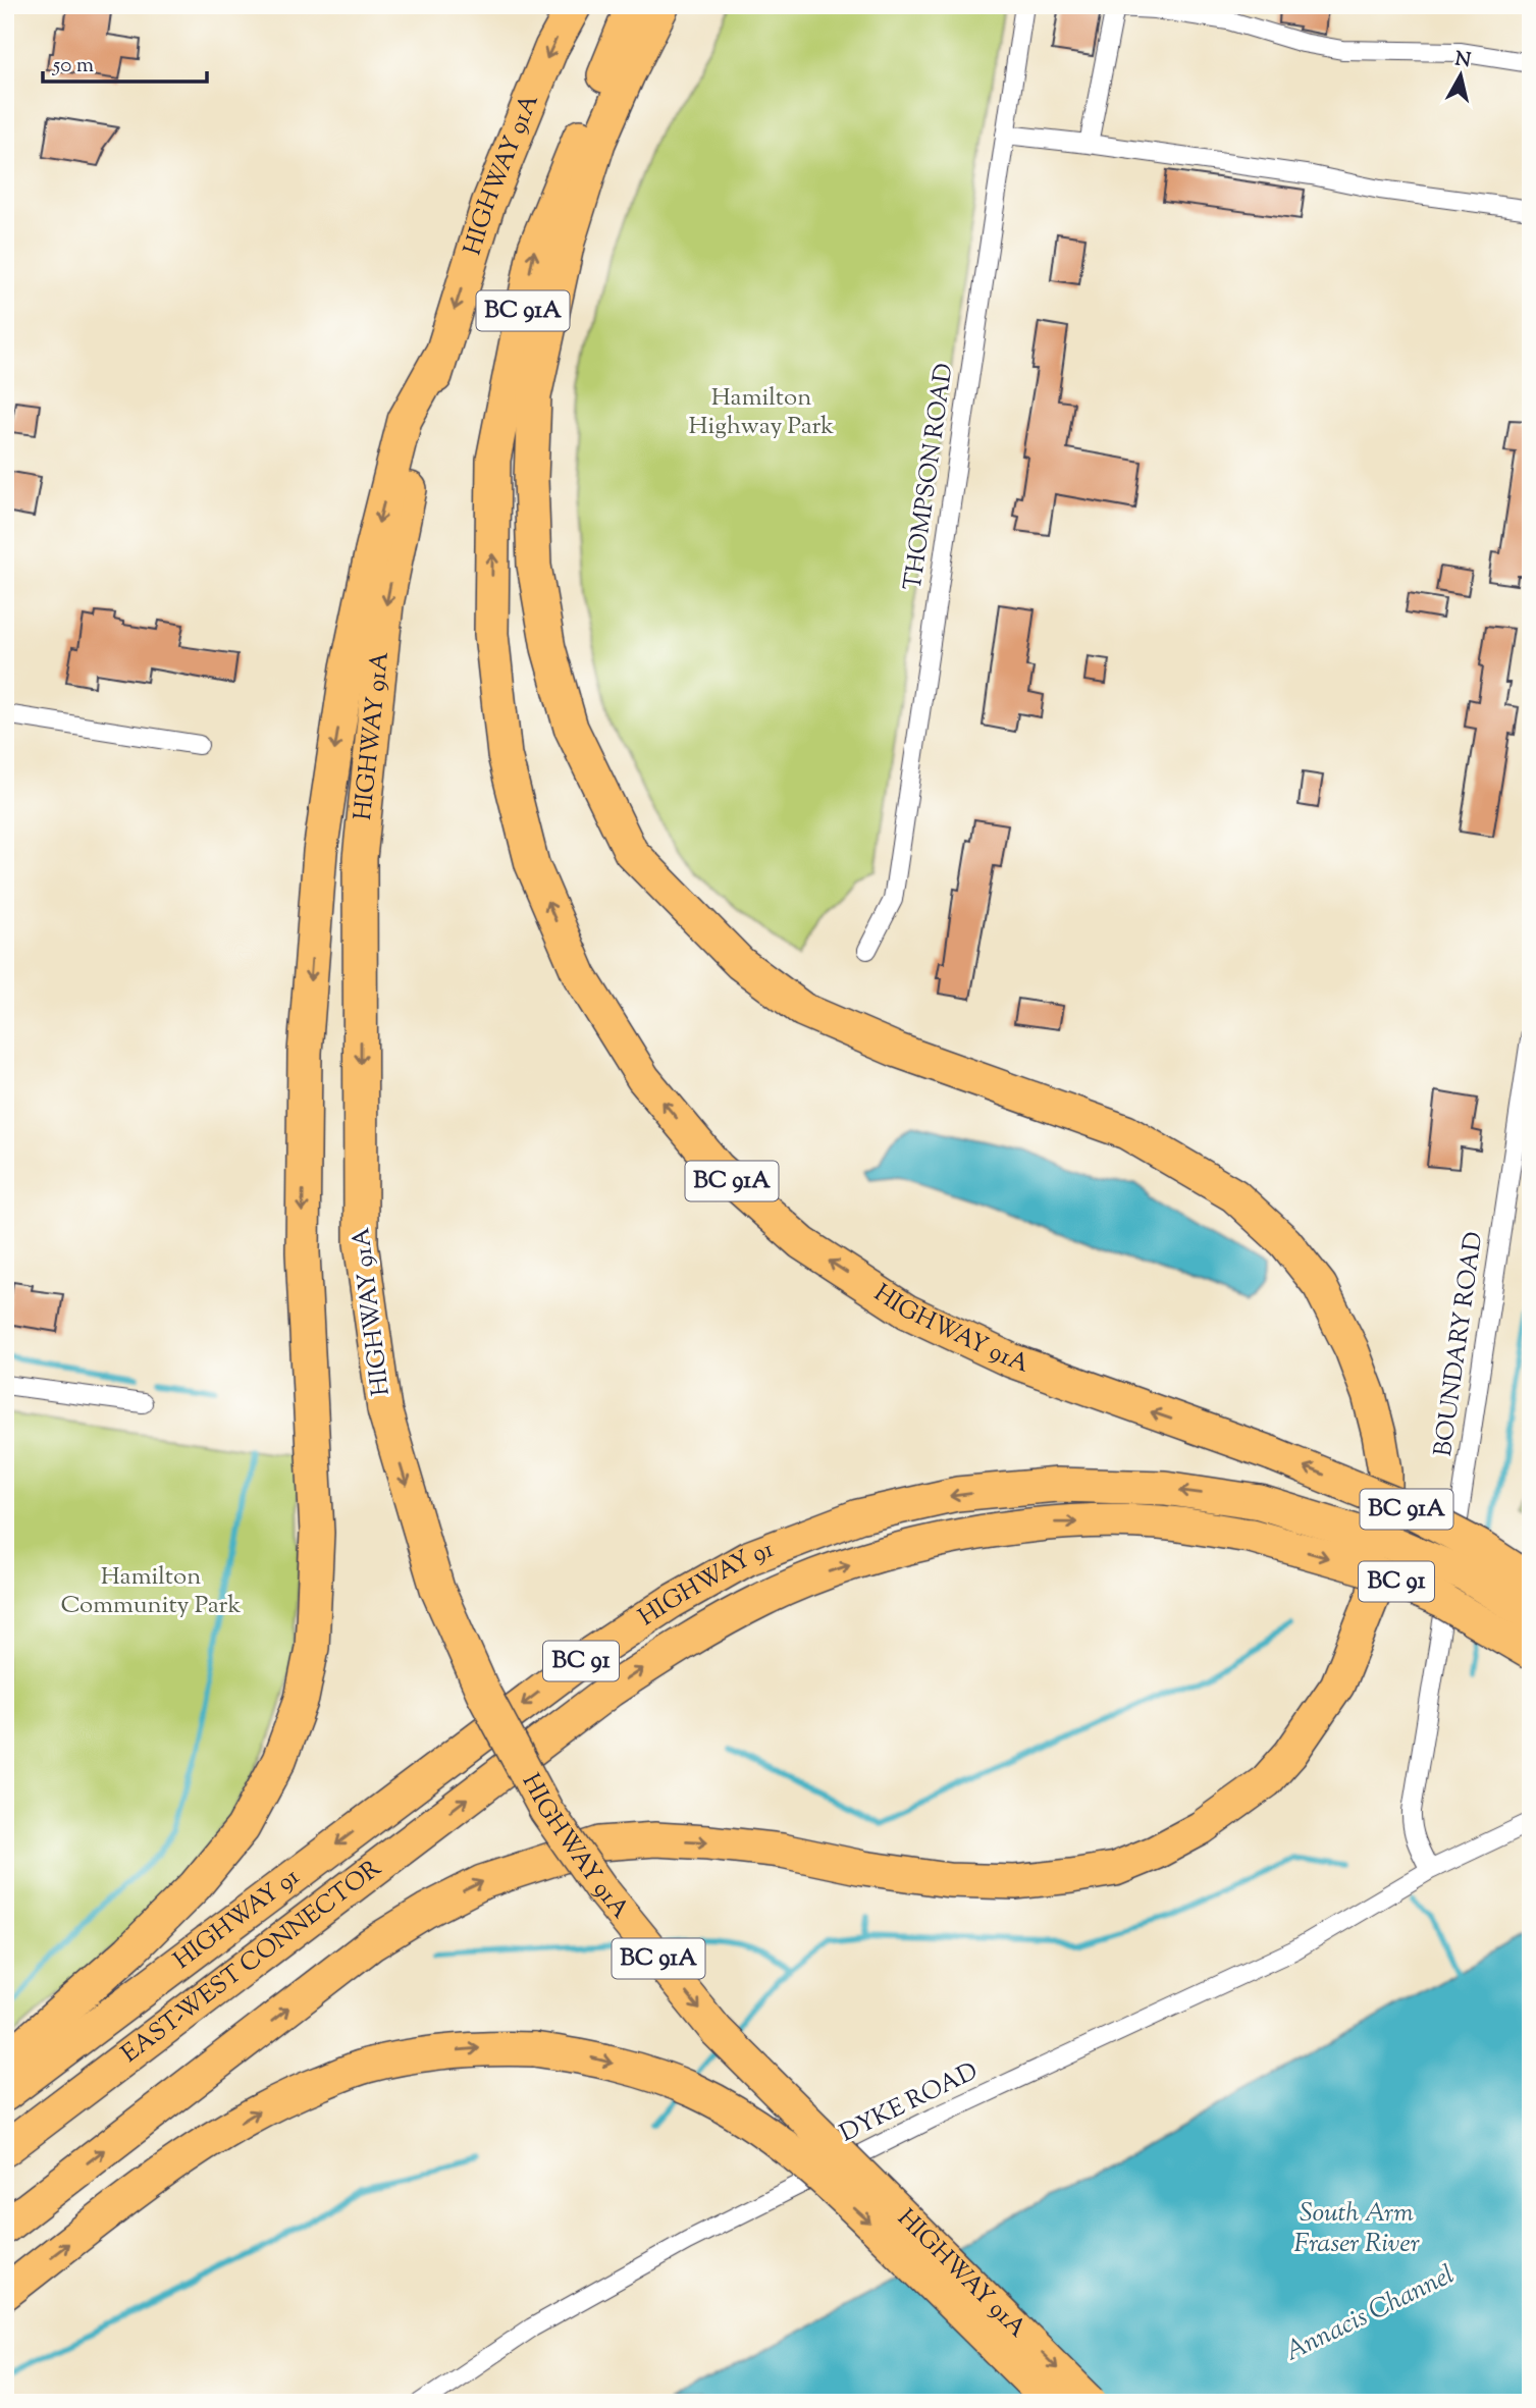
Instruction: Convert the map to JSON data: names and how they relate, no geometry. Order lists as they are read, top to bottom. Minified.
{"streets":{"highway":["HIGHWAY 91A","BC 91A","BC 91","HIGHWAY 91","EAST-WEST CONNECTOR"],"street":["THOMPSON ROAD","BOUNDARY ROAD","DYKE ROAD"]},"crossings":[["BOUNDARY ROAD","DYKE ROAD"],["HIGHWAY 91","EAST-WEST CONNECTOR"]],"one_way":["EAST-WEST CONNECTOR"],"water":["South Arm Fraser River","Annacis Channel"],"parks":["Hamilton Highway Park","Hamilton Community Park"],"scale_bar":"50 m","north":"top"}
